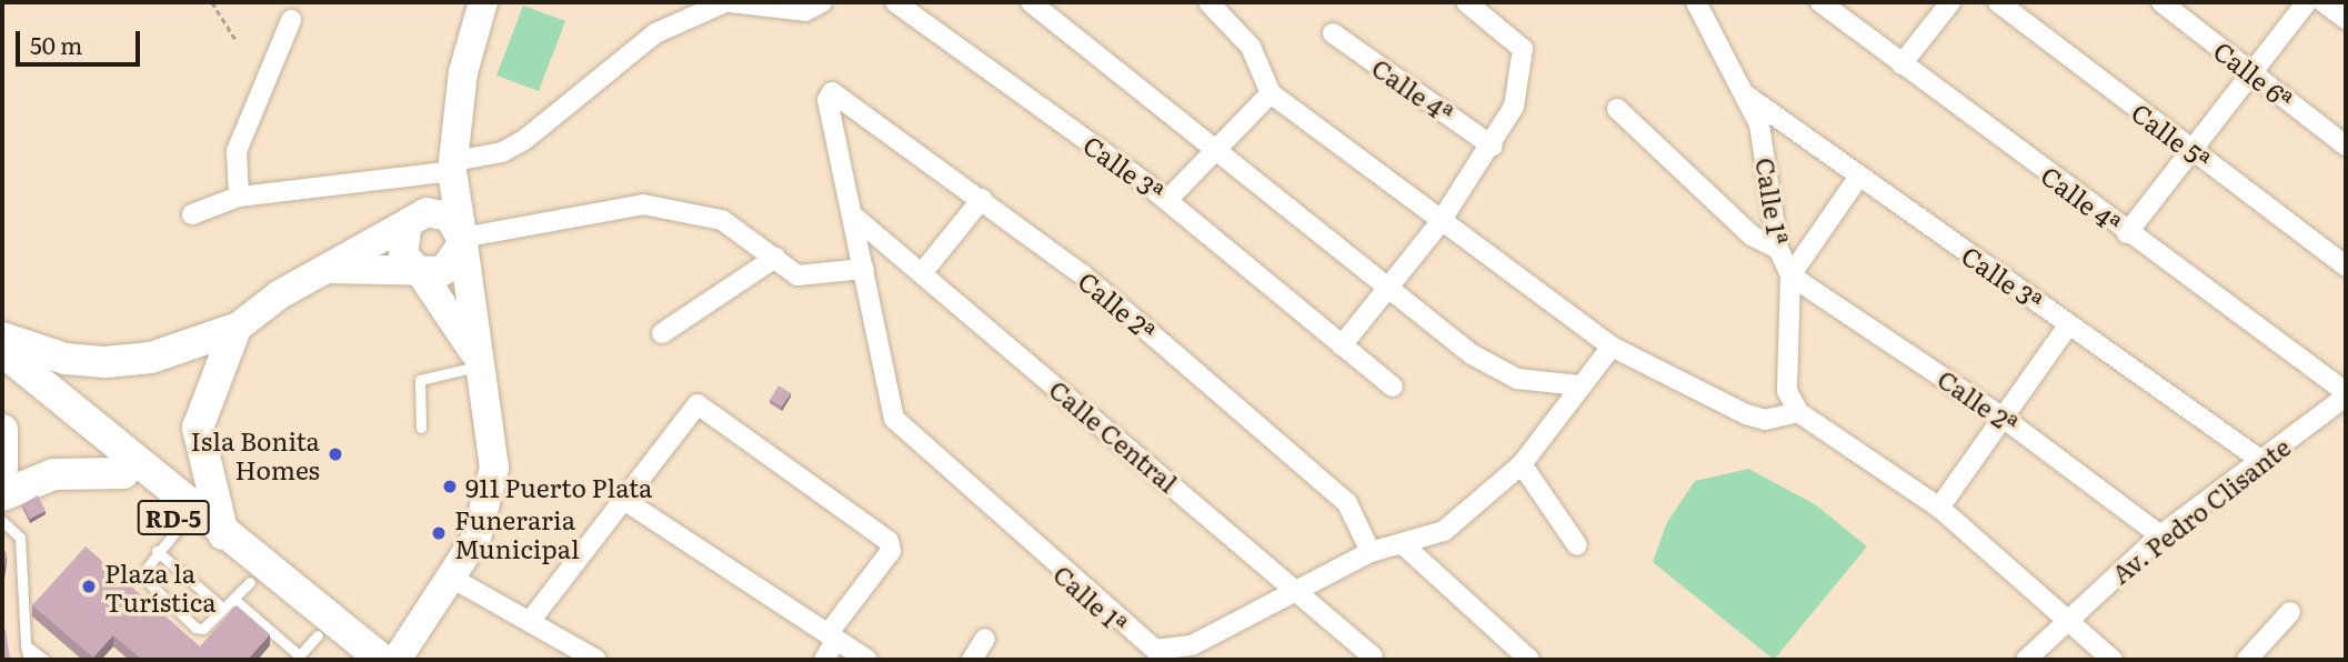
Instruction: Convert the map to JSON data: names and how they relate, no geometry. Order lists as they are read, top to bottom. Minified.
{"streets":{"main road":["RD-5"],"street":["Calle 6ª","Calle 4ª","Calle 5ª","Calle 3ª","Calle 1ª","Calle 2ª","Calle Central","Av. Pedro Clisante"]},"crossings":[["Calle 4ª","Av. Pedro Clisante"],["Calle 3ª","Calle 1ª"],["Calle 3ª","Av. Pedro Clisante"],["Calle 1ª","Calle 2ª"],["Calle 1ª","Calle Central"],["Calle 2ª","Av. Pedro Clisante"]],"places":["Isla Bonita Homes","911 Puerto Plata","Funeraria Municipal","Plaza la Turística"],"scale_bar":"50 m"}
